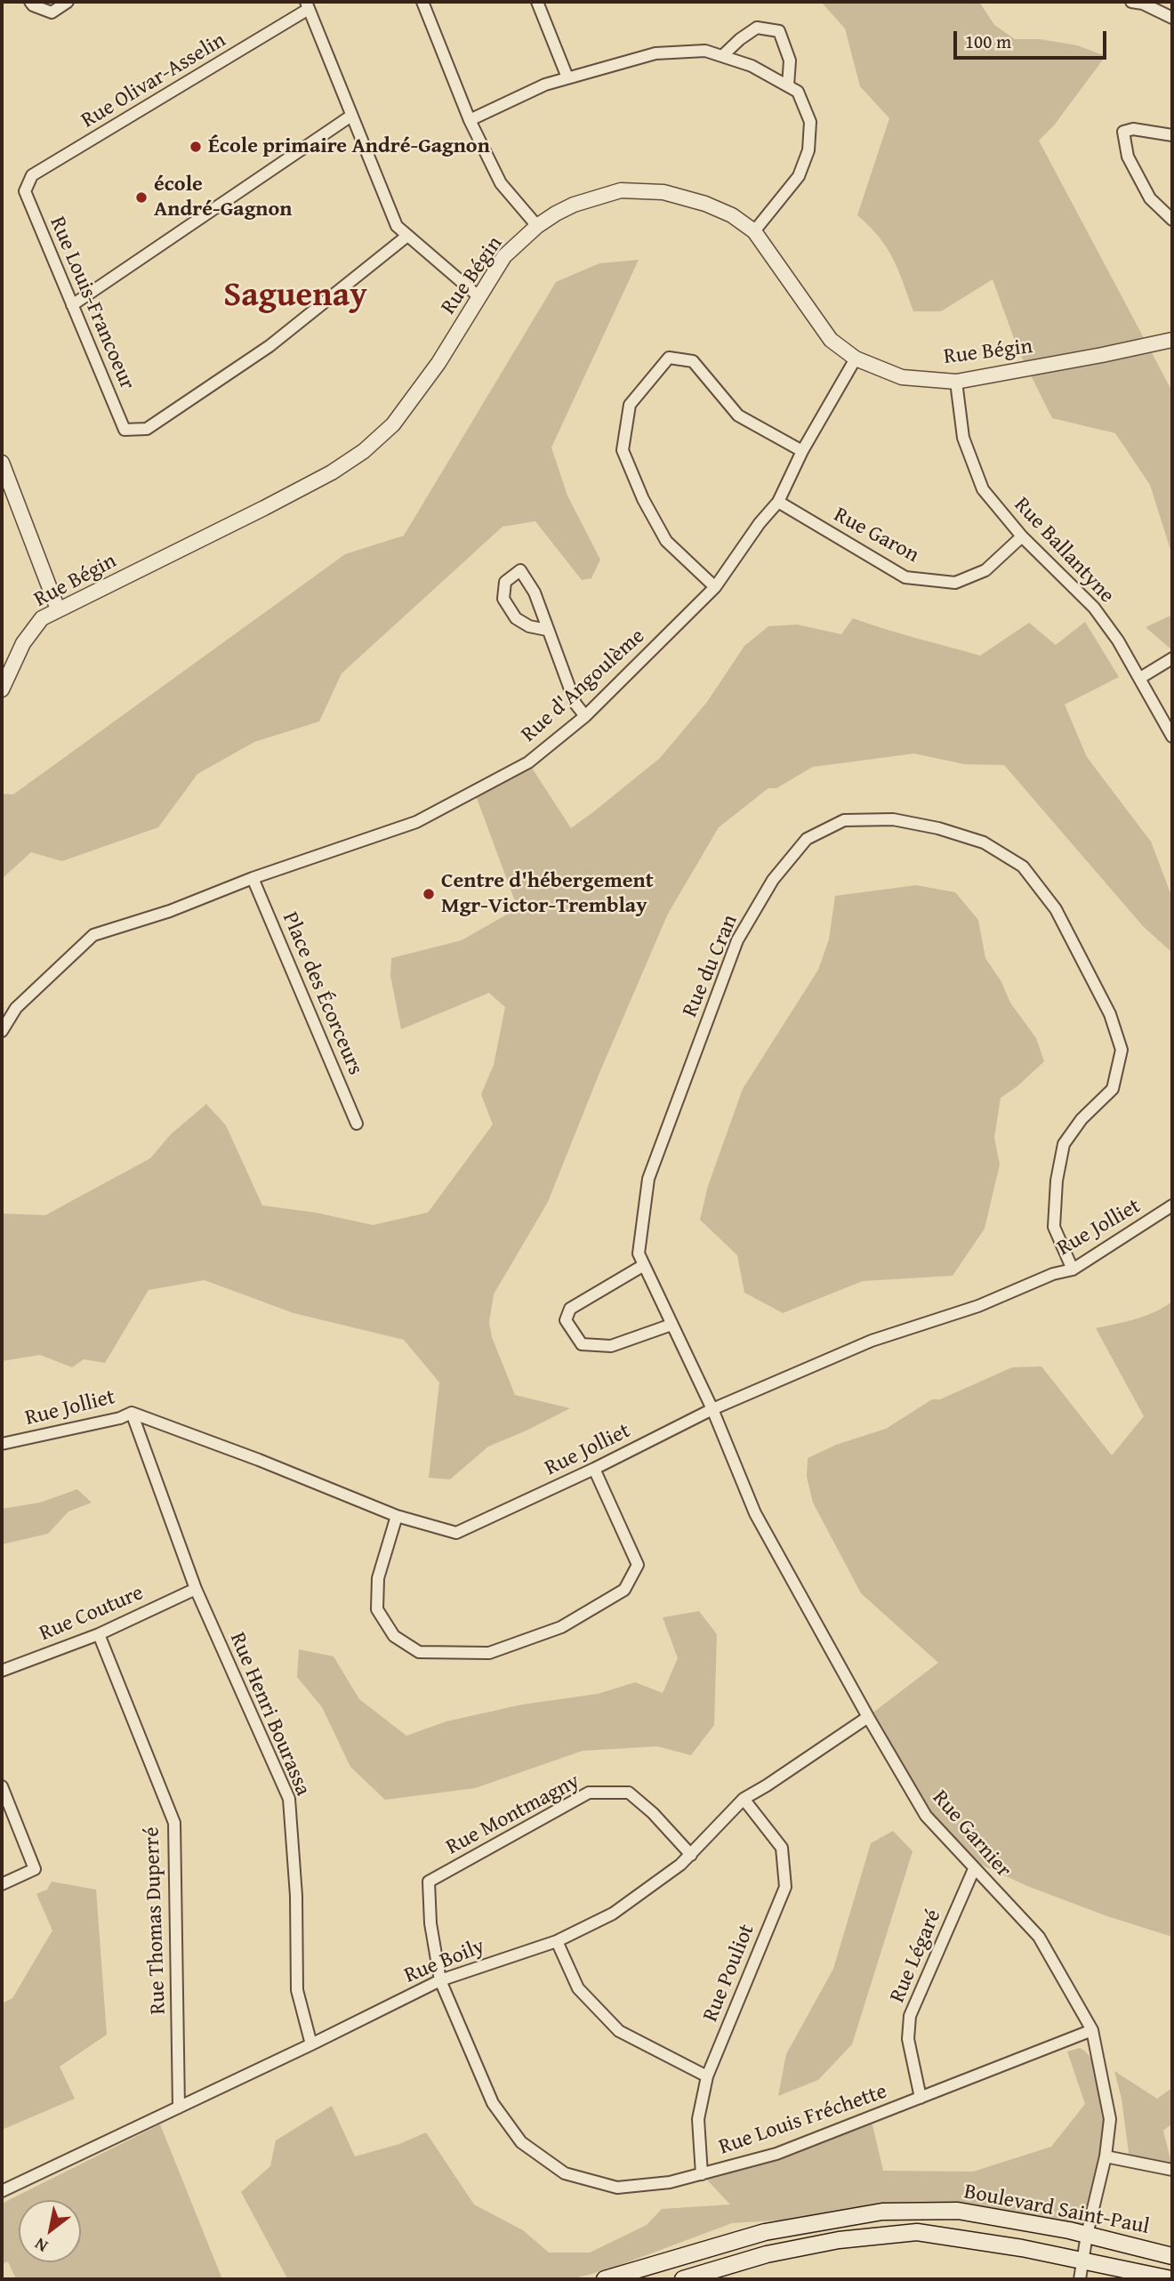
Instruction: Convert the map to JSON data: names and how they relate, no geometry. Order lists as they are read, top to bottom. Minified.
{"streets":{"main road":["Boulevard Saint-Paul"],"street":["Rue Olivar-Asselin","Rue Bégin","Rue Louis-Francoeur","Rue Garon","Rue Ballantyne","Rue d'Angoulème","Rue du Cran","Place des Écorceurs","Rue Jolliet","Rue Couture","Rue Henri Bourassa","Rue Montmagny","Rue Garnier","Rue Thomas Duperré","Rue Légaré","Rue Boily","Rue Pouliot","Rue Louis Fréchette"]},"crossings":[["Rue Olivar-Asselin","Rue Louis-Francoeur"],["Rue Bégin","Rue Ballantyne"],["Rue Bégin","Rue d'Angoulème"],["Rue Garon","Rue Ballantyne"],["Rue Garon","Rue d'Angoulème"],["Rue d'Angoulème","Place des Écorceurs"],["Rue du Cran","Rue Jolliet"],["Rue du Cran","Rue Garnier"],["Rue Jolliet","Rue Henri Bourassa"],["Rue Jolliet","Rue Garnier"],["Rue Couture","Rue Henri Bourassa"],["Rue Couture","Rue Thomas Duperré"],["Rue Henri Bourassa","Rue Boily"],["Rue Montmagny","Rue Boily"],["Rue Montmagny","Rue Louis Fréchette"],["Rue Garnier","Rue Légaré"],["Rue Garnier","Rue Boily"],["Rue Garnier","Rue Louis Fréchette"],["Rue Garnier","Boulevard Saint-Paul"],["Rue Thomas Duperré","Rue Boily"],["Rue Légaré","Rue Louis Fréchette"],["Rue Boily","Rue Pouliot"],["Rue Boily","Rue Louis Fréchette"],["Rue Pouliot","Rue Louis Fréchette"]],"districts":["Saguenay"],"places":["École primaire André-Gagnon","école André-Gagnon","Centre d'hébergement Mgr-Victor-Tremblay"],"scale_bar":"100 m","north":"bottom left"}
